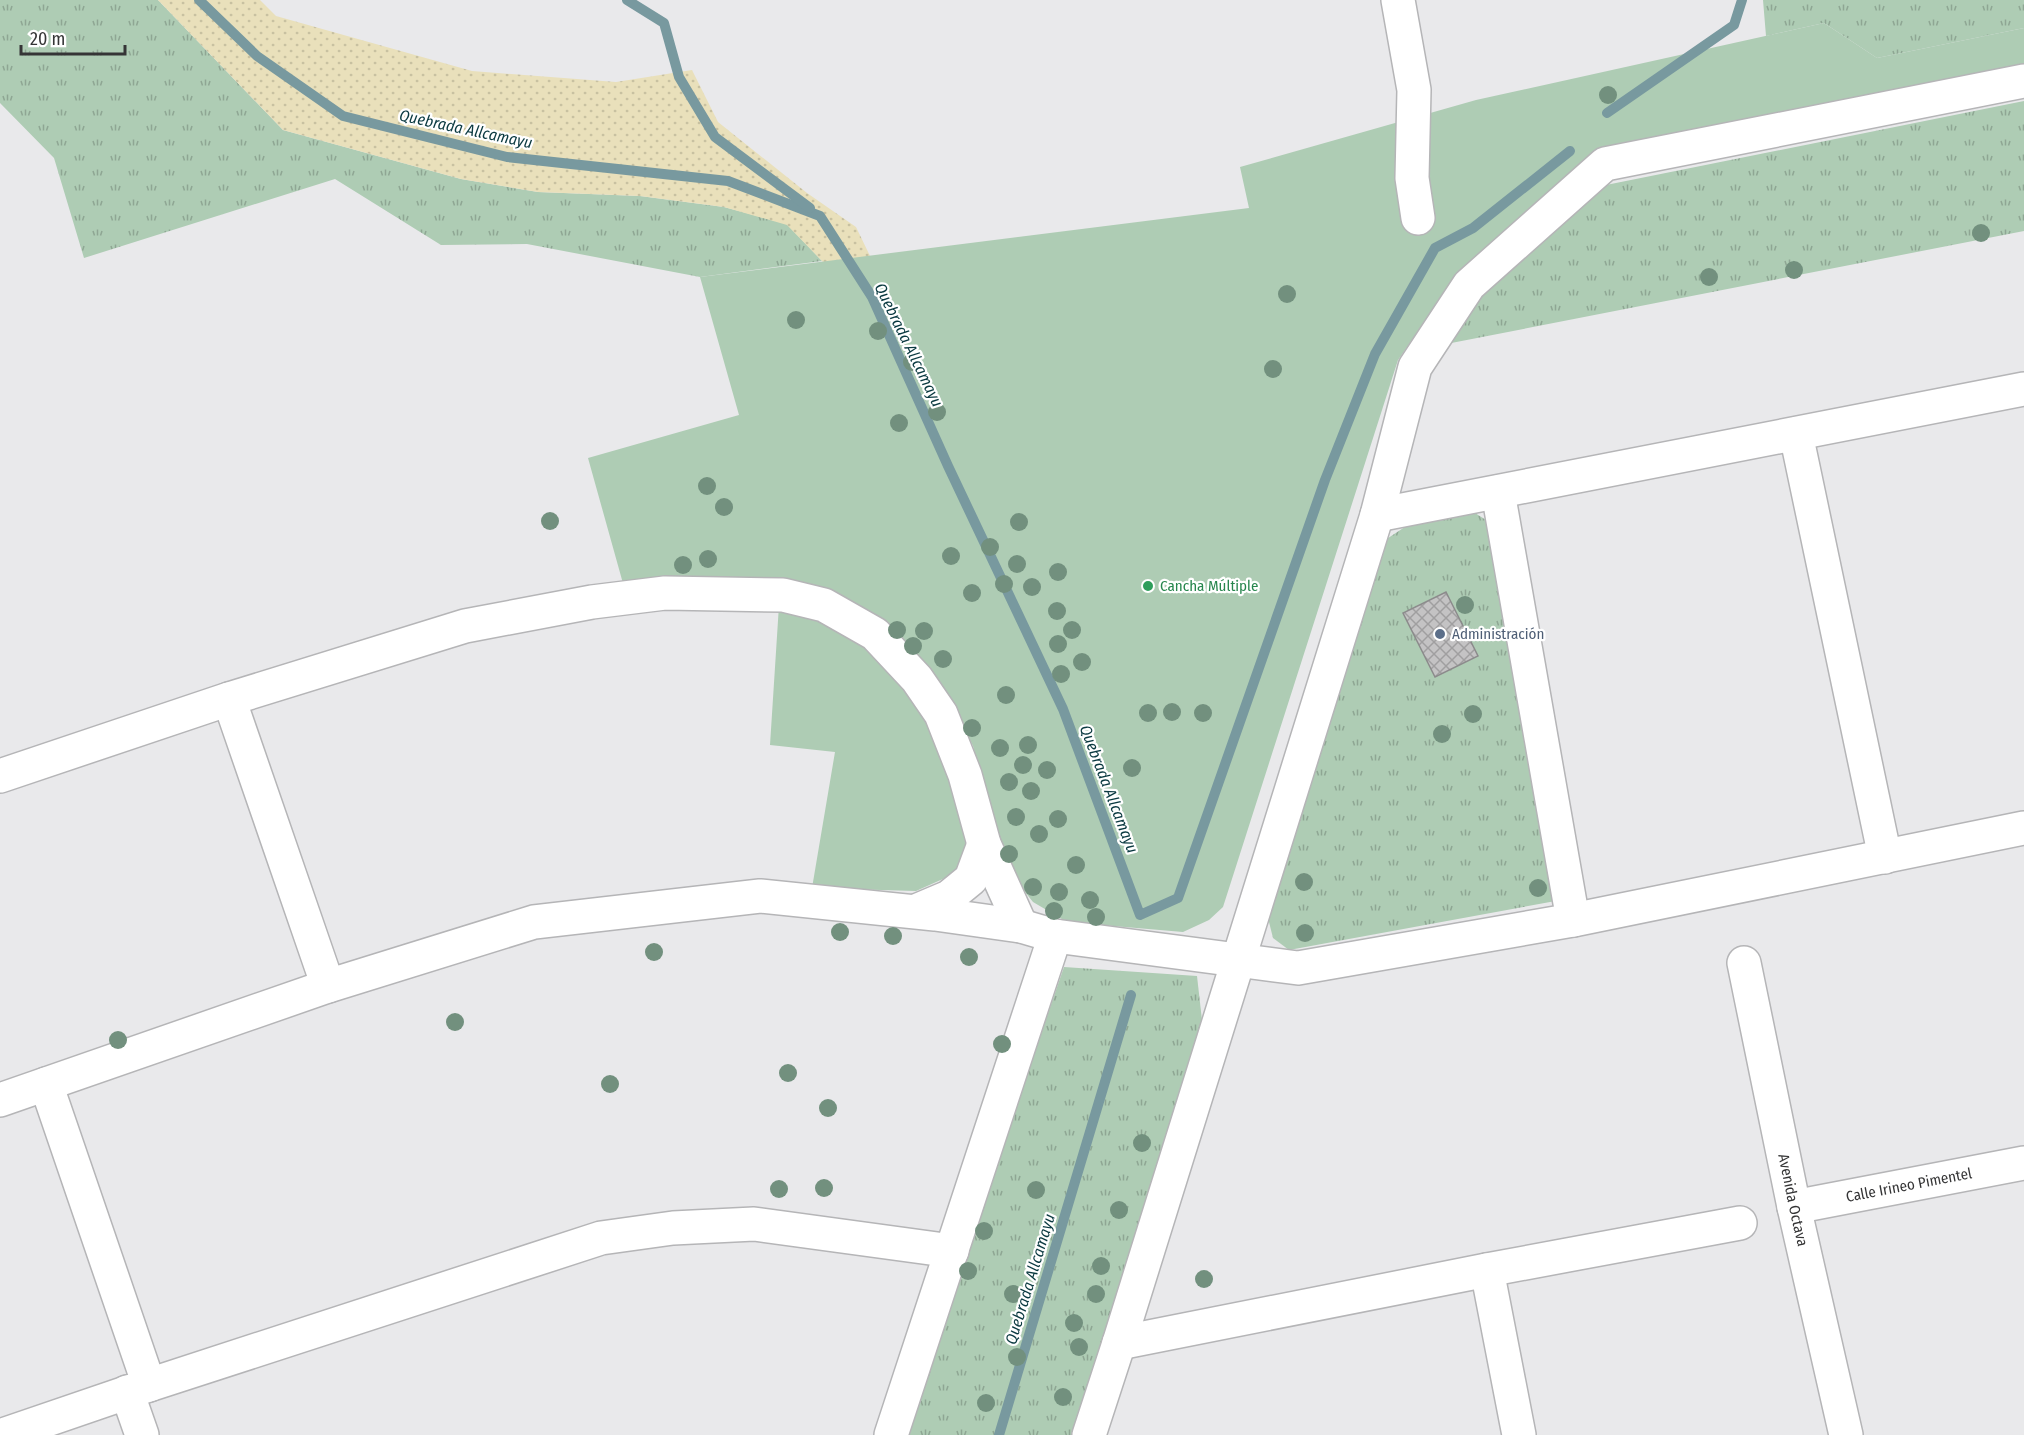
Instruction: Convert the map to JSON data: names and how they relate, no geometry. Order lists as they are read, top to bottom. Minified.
{"streets":{"street":["Calle Irineo Pimentel","Avenida Octava"]},"crossings":[["Calle Irineo Pimentel","Avenida Octava"]],"water":["Quebrada Allcamayu"],"places":["Cancha Múltiple","Administración"],"scale_bar":"20 m"}
